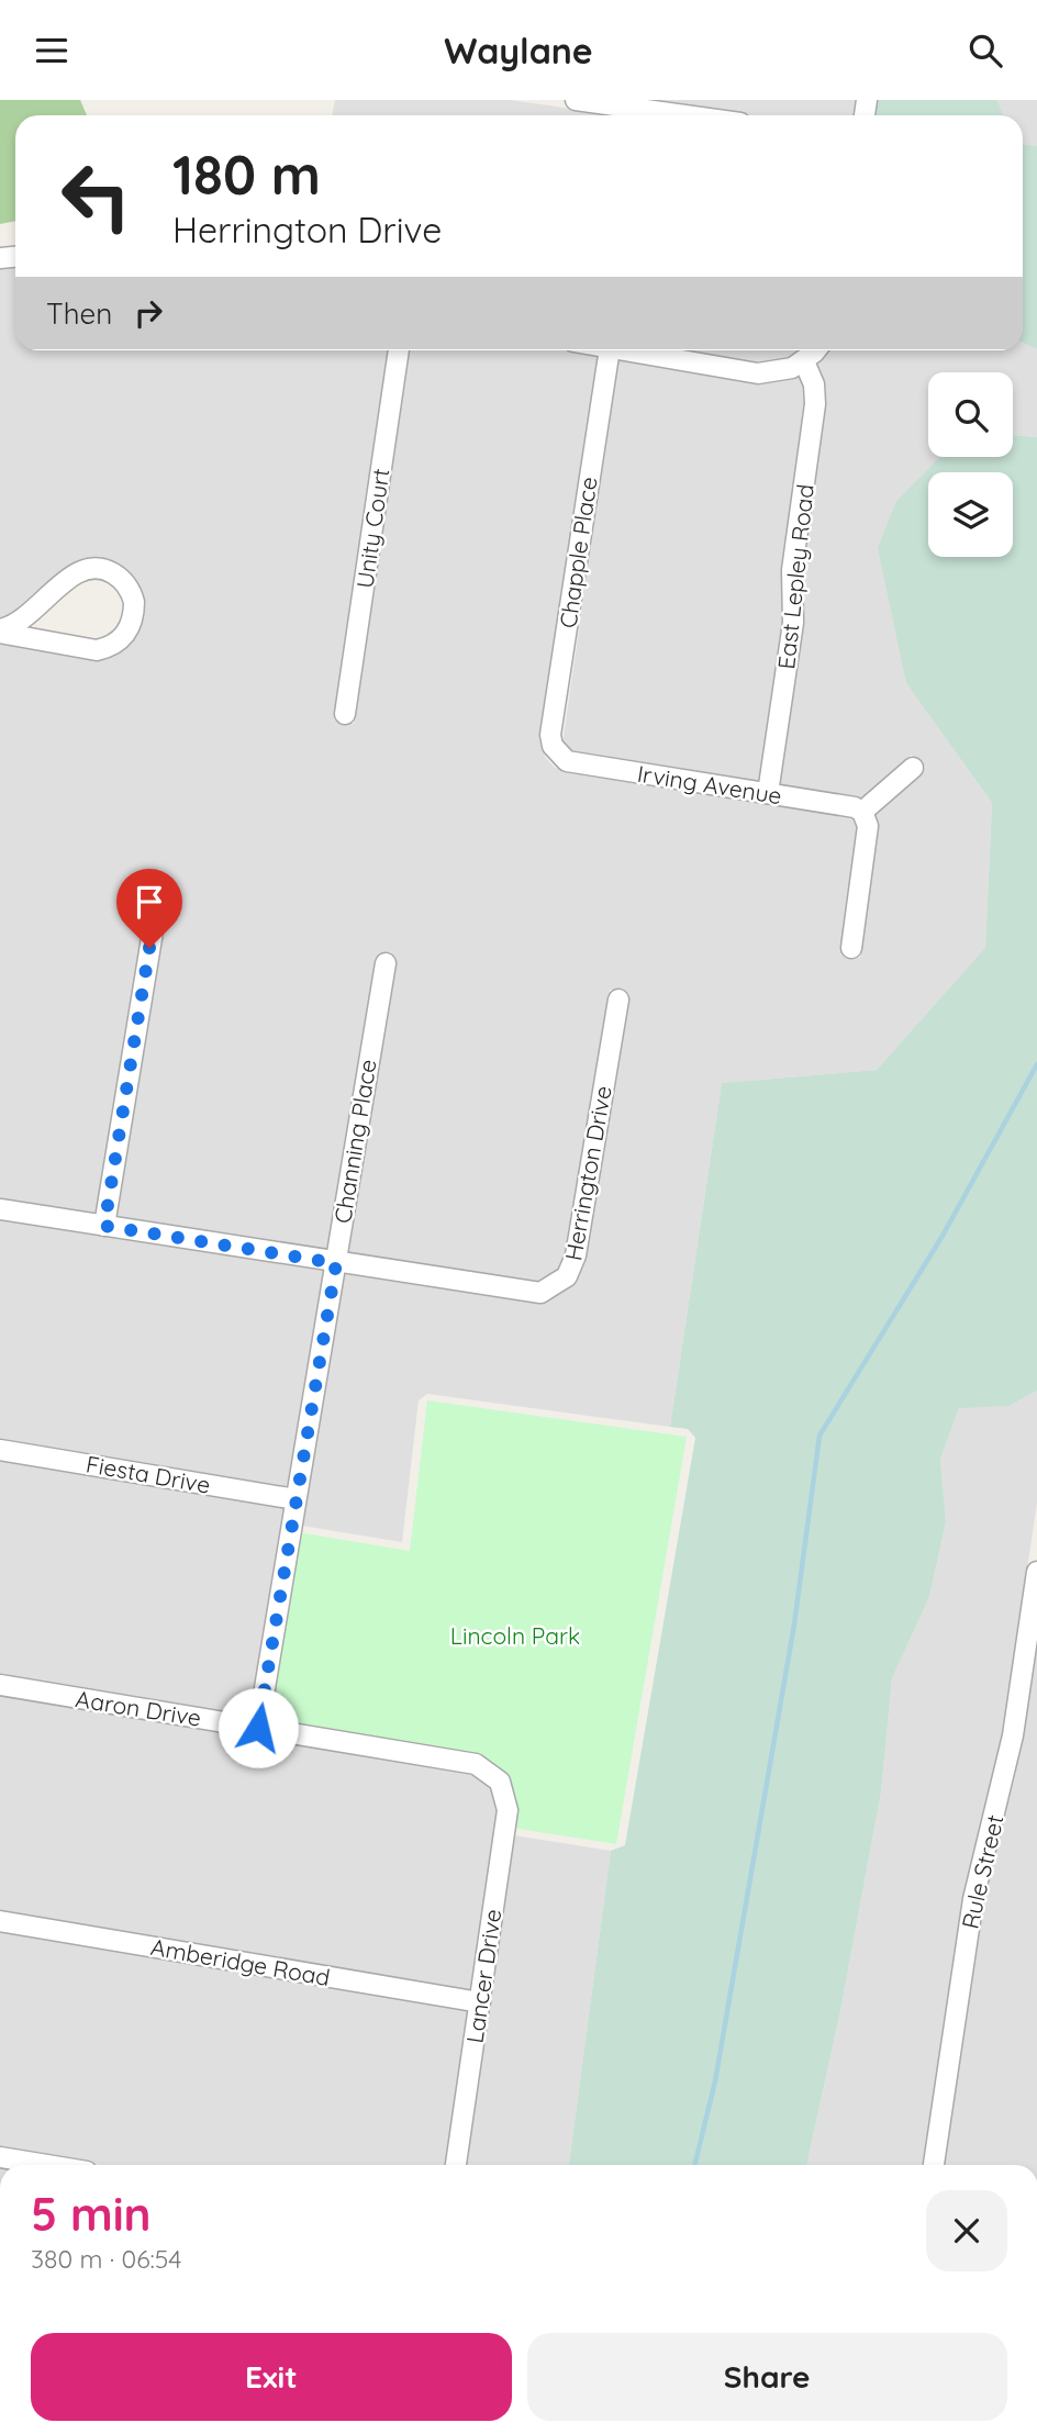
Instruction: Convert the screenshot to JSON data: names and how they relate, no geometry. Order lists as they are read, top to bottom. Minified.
{"streets":{"street":["Unity Court","Chapple Place","East Lepley Road","Irving Avenue","Channing Place","Herrington Drive","Fiesta Drive","Aaron Drive","Rule Street","Amberidge Road","Lancer Drive"]},"crossings":[["Chapple Place","Irving Avenue"],["East Lepley Road","Irving Avenue"],["Channing Place","Herrington Drive"],["Channing Place","Fiesta Drive"],["Channing Place","Aaron Drive"],["Aaron Drive","Lancer Drive"],["Amberidge Road","Lancer Drive"]],"parks":["Lincoln Park"],"page":{"header":"Waylane","turn":["180 m","Herrington Drive"],"then":"Then","heading":["5 min","380 m · 06:54"],"buttons":["Exit","Share"]}}
